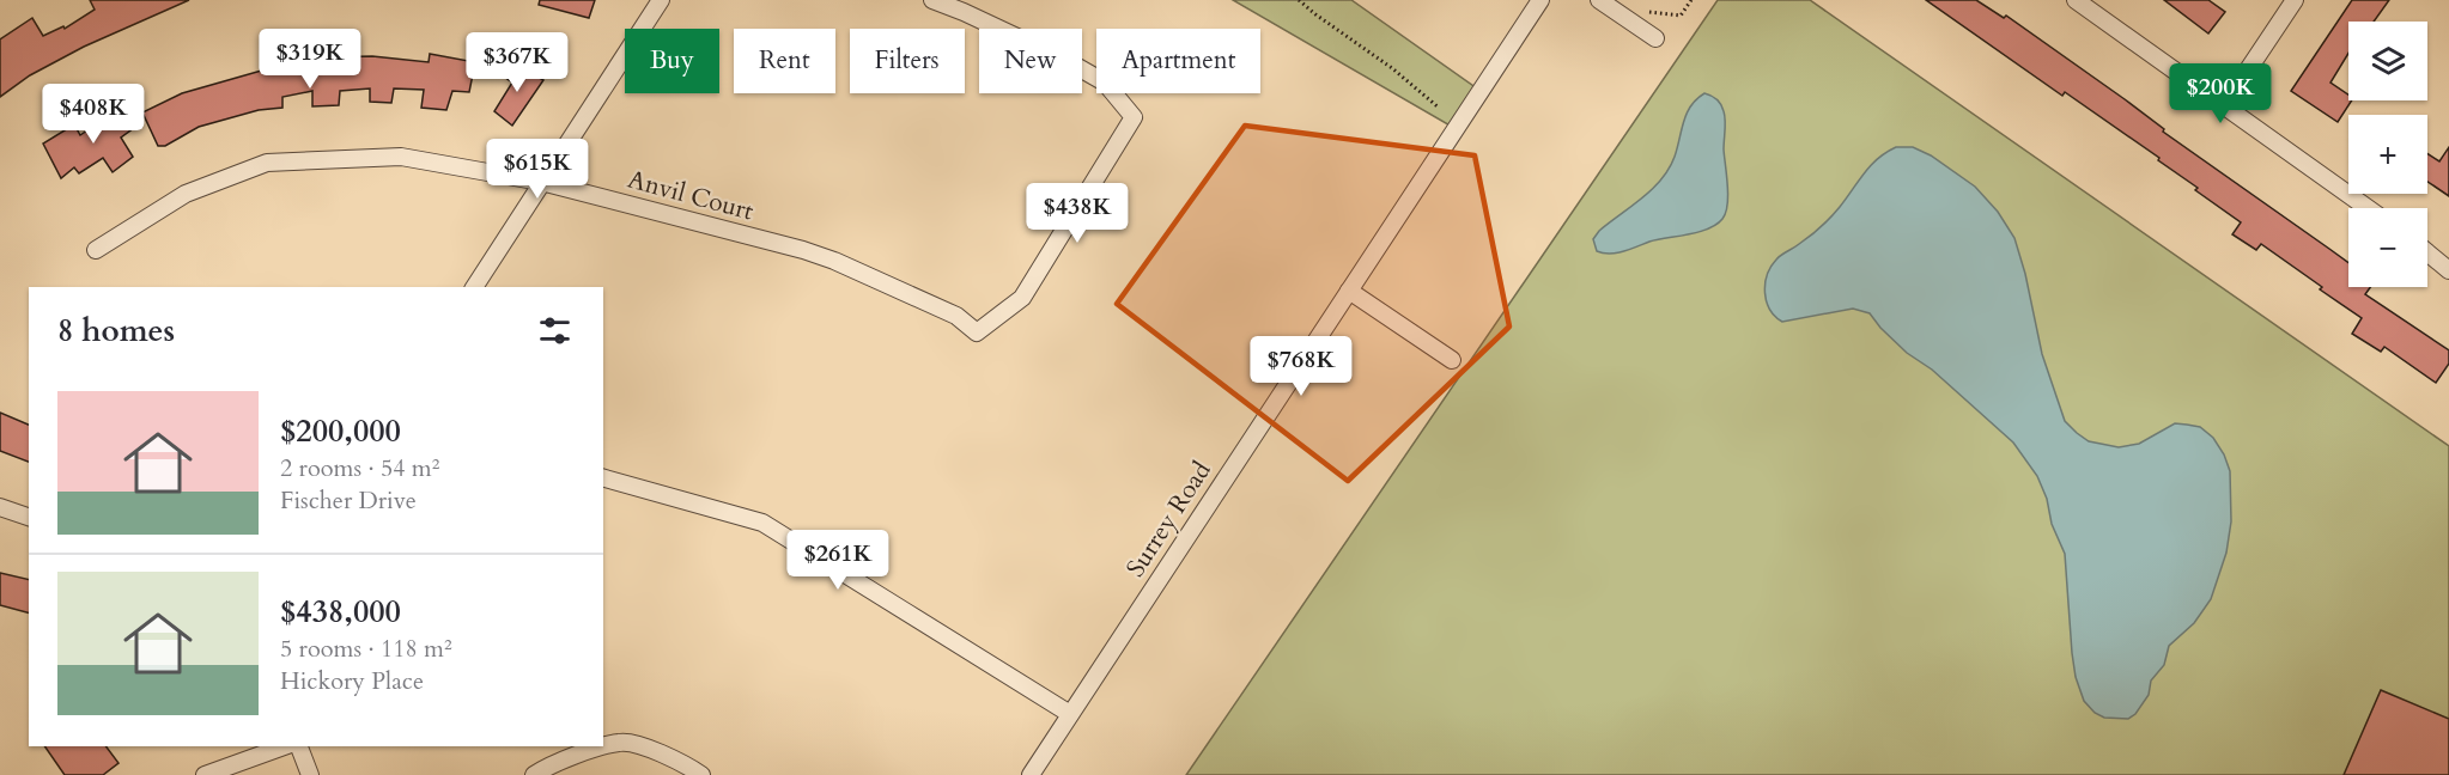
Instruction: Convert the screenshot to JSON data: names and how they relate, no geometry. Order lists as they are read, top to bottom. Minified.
{"streets":{"street":["Anvil Court","Surrey Road"]},"page":{"map_buttons":["+","−"],"price":["$319K","$367K","$200K","$408K","$615K","$438K","$768K","$261K"],"chip":["Buy","Rent","Filters","New","Apartment"],"heading":"8 homes","list":[{"name":"$200,000","note":"2 rooms · 54 m² · Fischer Drive"},{"name":"$438,000","note":"5 rooms · 118 m² · Hickory Place"}]}}
